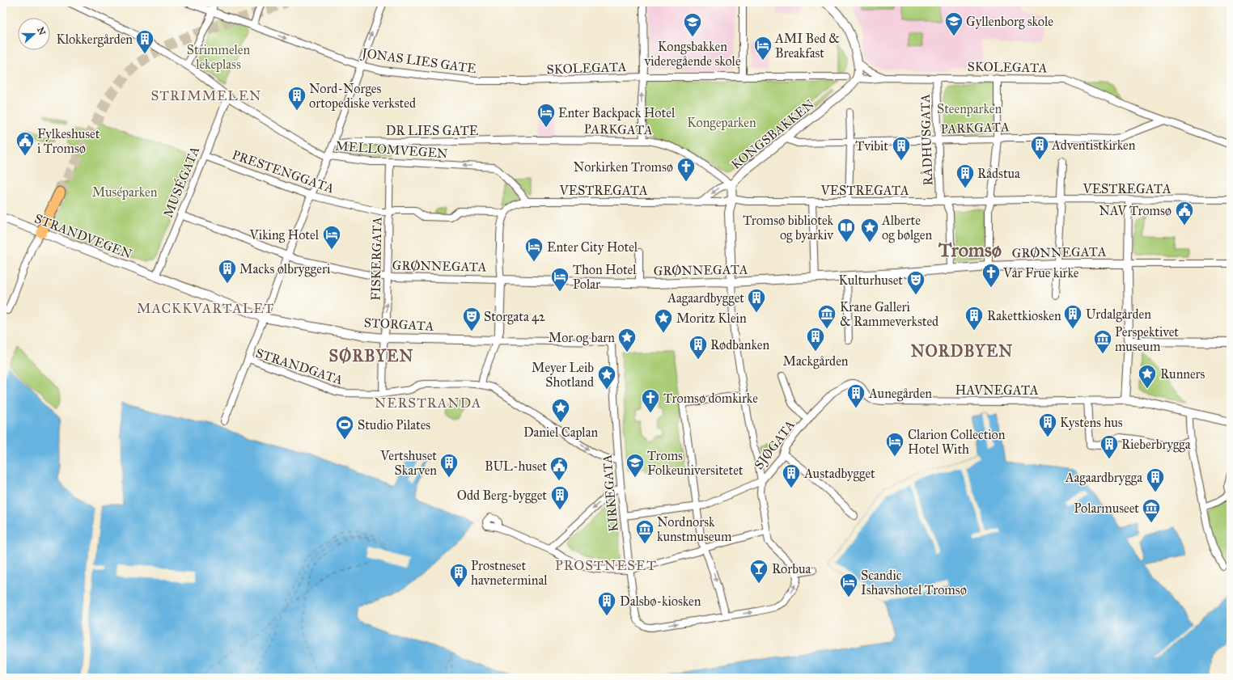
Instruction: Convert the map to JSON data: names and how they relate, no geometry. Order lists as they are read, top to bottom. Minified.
{"streets":{"street":["JONAS LIES GATE","SKOLEGATA","PARKGATA","DR LIES GATE","KONGSBAKKEN","RÅDHUSGATA","MELLOMVEGEN","PRESTENGGATA","MUSÉGATA","VESTREGATA","STRANDVEGEN","GRØNNEGATA","FISKERGATA","STORGATA","STRANDGATA","HAVNEGATA","SJØGATA","KIRKEGATA"]},"crossings":[["JONAS LIES GATE","SKOLEGATA"],["SKOLEGATA","PARKGATA"],["SKOLEGATA","KONGSBAKKEN"],["SKOLEGATA","RÅDHUSGATA"],["PARKGATA","DR LIES GATE"],["PARKGATA","KONGSBAKKEN"],["PARKGATA","RÅDHUSGATA"],["KONGSBAKKEN","VESTREGATA"],["RÅDHUSGATA","VESTREGATA"],["RÅDHUSGATA","GRØNNEGATA"],["MELLOMVEGEN","MUSÉGATA"],["MELLOMVEGEN","VESTREGATA"],["MELLOMVEGEN","FISKERGATA"],["PRESTENGGATA","MUSÉGATA"],["PRESTENGGATA","VESTREGATA"],["PRESTENGGATA","FISKERGATA"],["MUSÉGATA","STRANDVEGEN"],["MUSÉGATA","GRØNNEGATA"],["MUSÉGATA","STORGATA"],["STRANDVEGEN","STORGATA"],["GRØNNEGATA","FISKERGATA"],["FISKERGATA","STORGATA"],["FISKERGATA","STRANDGATA"],["STORGATA","KIRKEGATA"],["STRANDGATA","KIRKEGATA"],["HAVNEGATA","SJØGATA"],["SJØGATA","KIRKEGATA"]],"one_way":["JONAS LIES GATE"],"districts":["STRIMMELEN","Tromsø","MACKKVARTALET","NORDBYEN","SØRBYEN","NERSTRANDA","PROSTNESET"],"parks":["Strimmelen lekeplass","Steenparken","Kongeparken","Muséparken"],"places":{"school or university":["Gyllenborg skole","Kongsbakken videregående skole","Troms Folkeuniversitetet"],"building":["Klokkergården","Nord-Norges ortopediske verksted","Adventistkirken","Tvibit","Rådstua","Macks ølbryggeri","Aagaardbygget","Urdalgården","Rakettkiosken","Mackgården","Rødbanken","Aunegården","Kystens hus","Rieberbrygga","Vertshuset Skarven","Austadbygget","Aagaardbrygga","Odd Berg-bygget","Prostneset havneterminal","Dalsbø-kiosken"],"hotel":["AMI Bed & Breakfast","Enter Backpack Hotel","Viking Hotel","Enter City Hotel","Thon Hotel Polar","Clarion Collection Hotel With","Scandic Ishavshotel Tromsø"],"public building":["Fylkeshuset i Tromsø","NAV Tromsø","BUL-huset"],"church":["Norkirken Tromsø","Vår Frue kirke","Tromsø domkirke"],"library":["Tromsø bibliotek og byarkiv"],"place":["Alberte og bølgen","Moritz Klein","Mor og barn","Runners","Meyer Leib Shotland","Daniel Caplan"],"theatre":["Kulturhuset","Storgata 42"],"museum":["Krane Galleri & Rammeverksted","Perspektivet museum","Polarmuseet","Nordnorsk kunstmuseum"],"sports":["Studio Pilates"],"bar":["Rorbua"]},"north":"right"}
